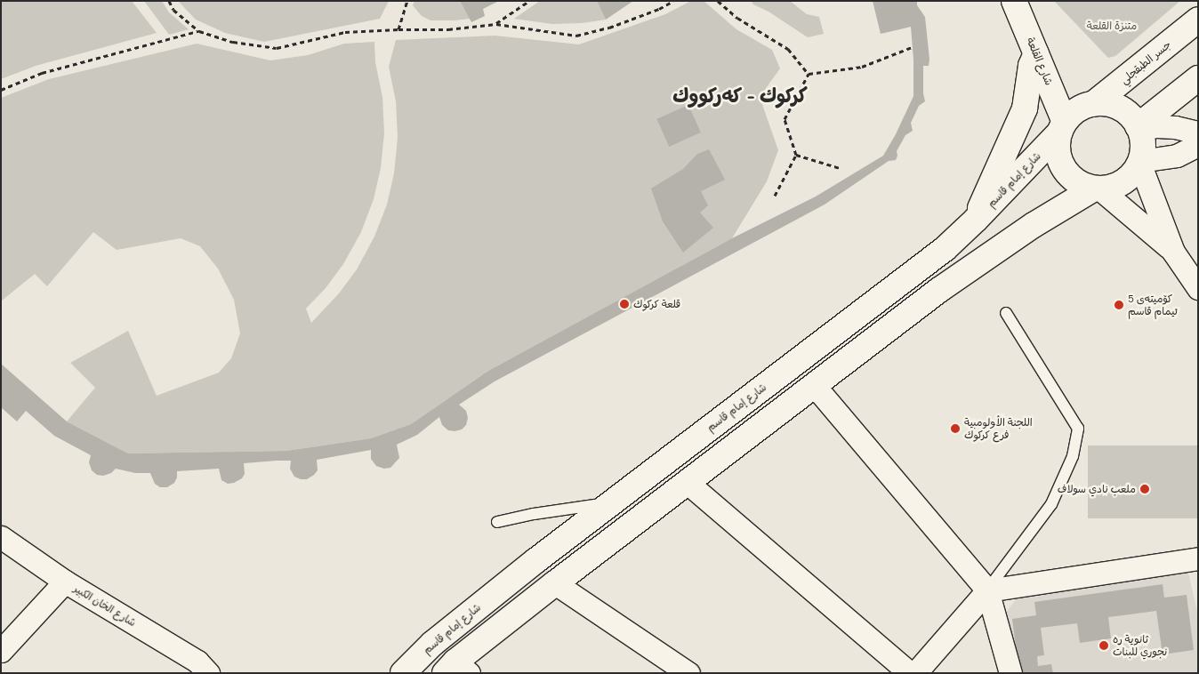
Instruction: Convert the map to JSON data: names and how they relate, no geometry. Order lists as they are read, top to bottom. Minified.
{"streets":{"main road":["شارع القلعة","جسر الطبقجلي","شارع إمام قاسم"],"street":["شارع الخان الكبير"]},"crossings":[["شارع القلعة","جسر الطبقجلي"],["شارع القلعة","شارع إمام قاسم"],["جسر الطبقجلي","شارع إمام قاسم"]],"districts":["كركوك - کەرکووك"],"parks":["متنزة القلعة"],"places":["قلعة كركوك","کۆمیتەی 5 ئیمام قاسم","اللجنة الأولومبية فرع كركوك","ملعب نادي سولاف","ثانوية ره نجوري للبنات"]}
